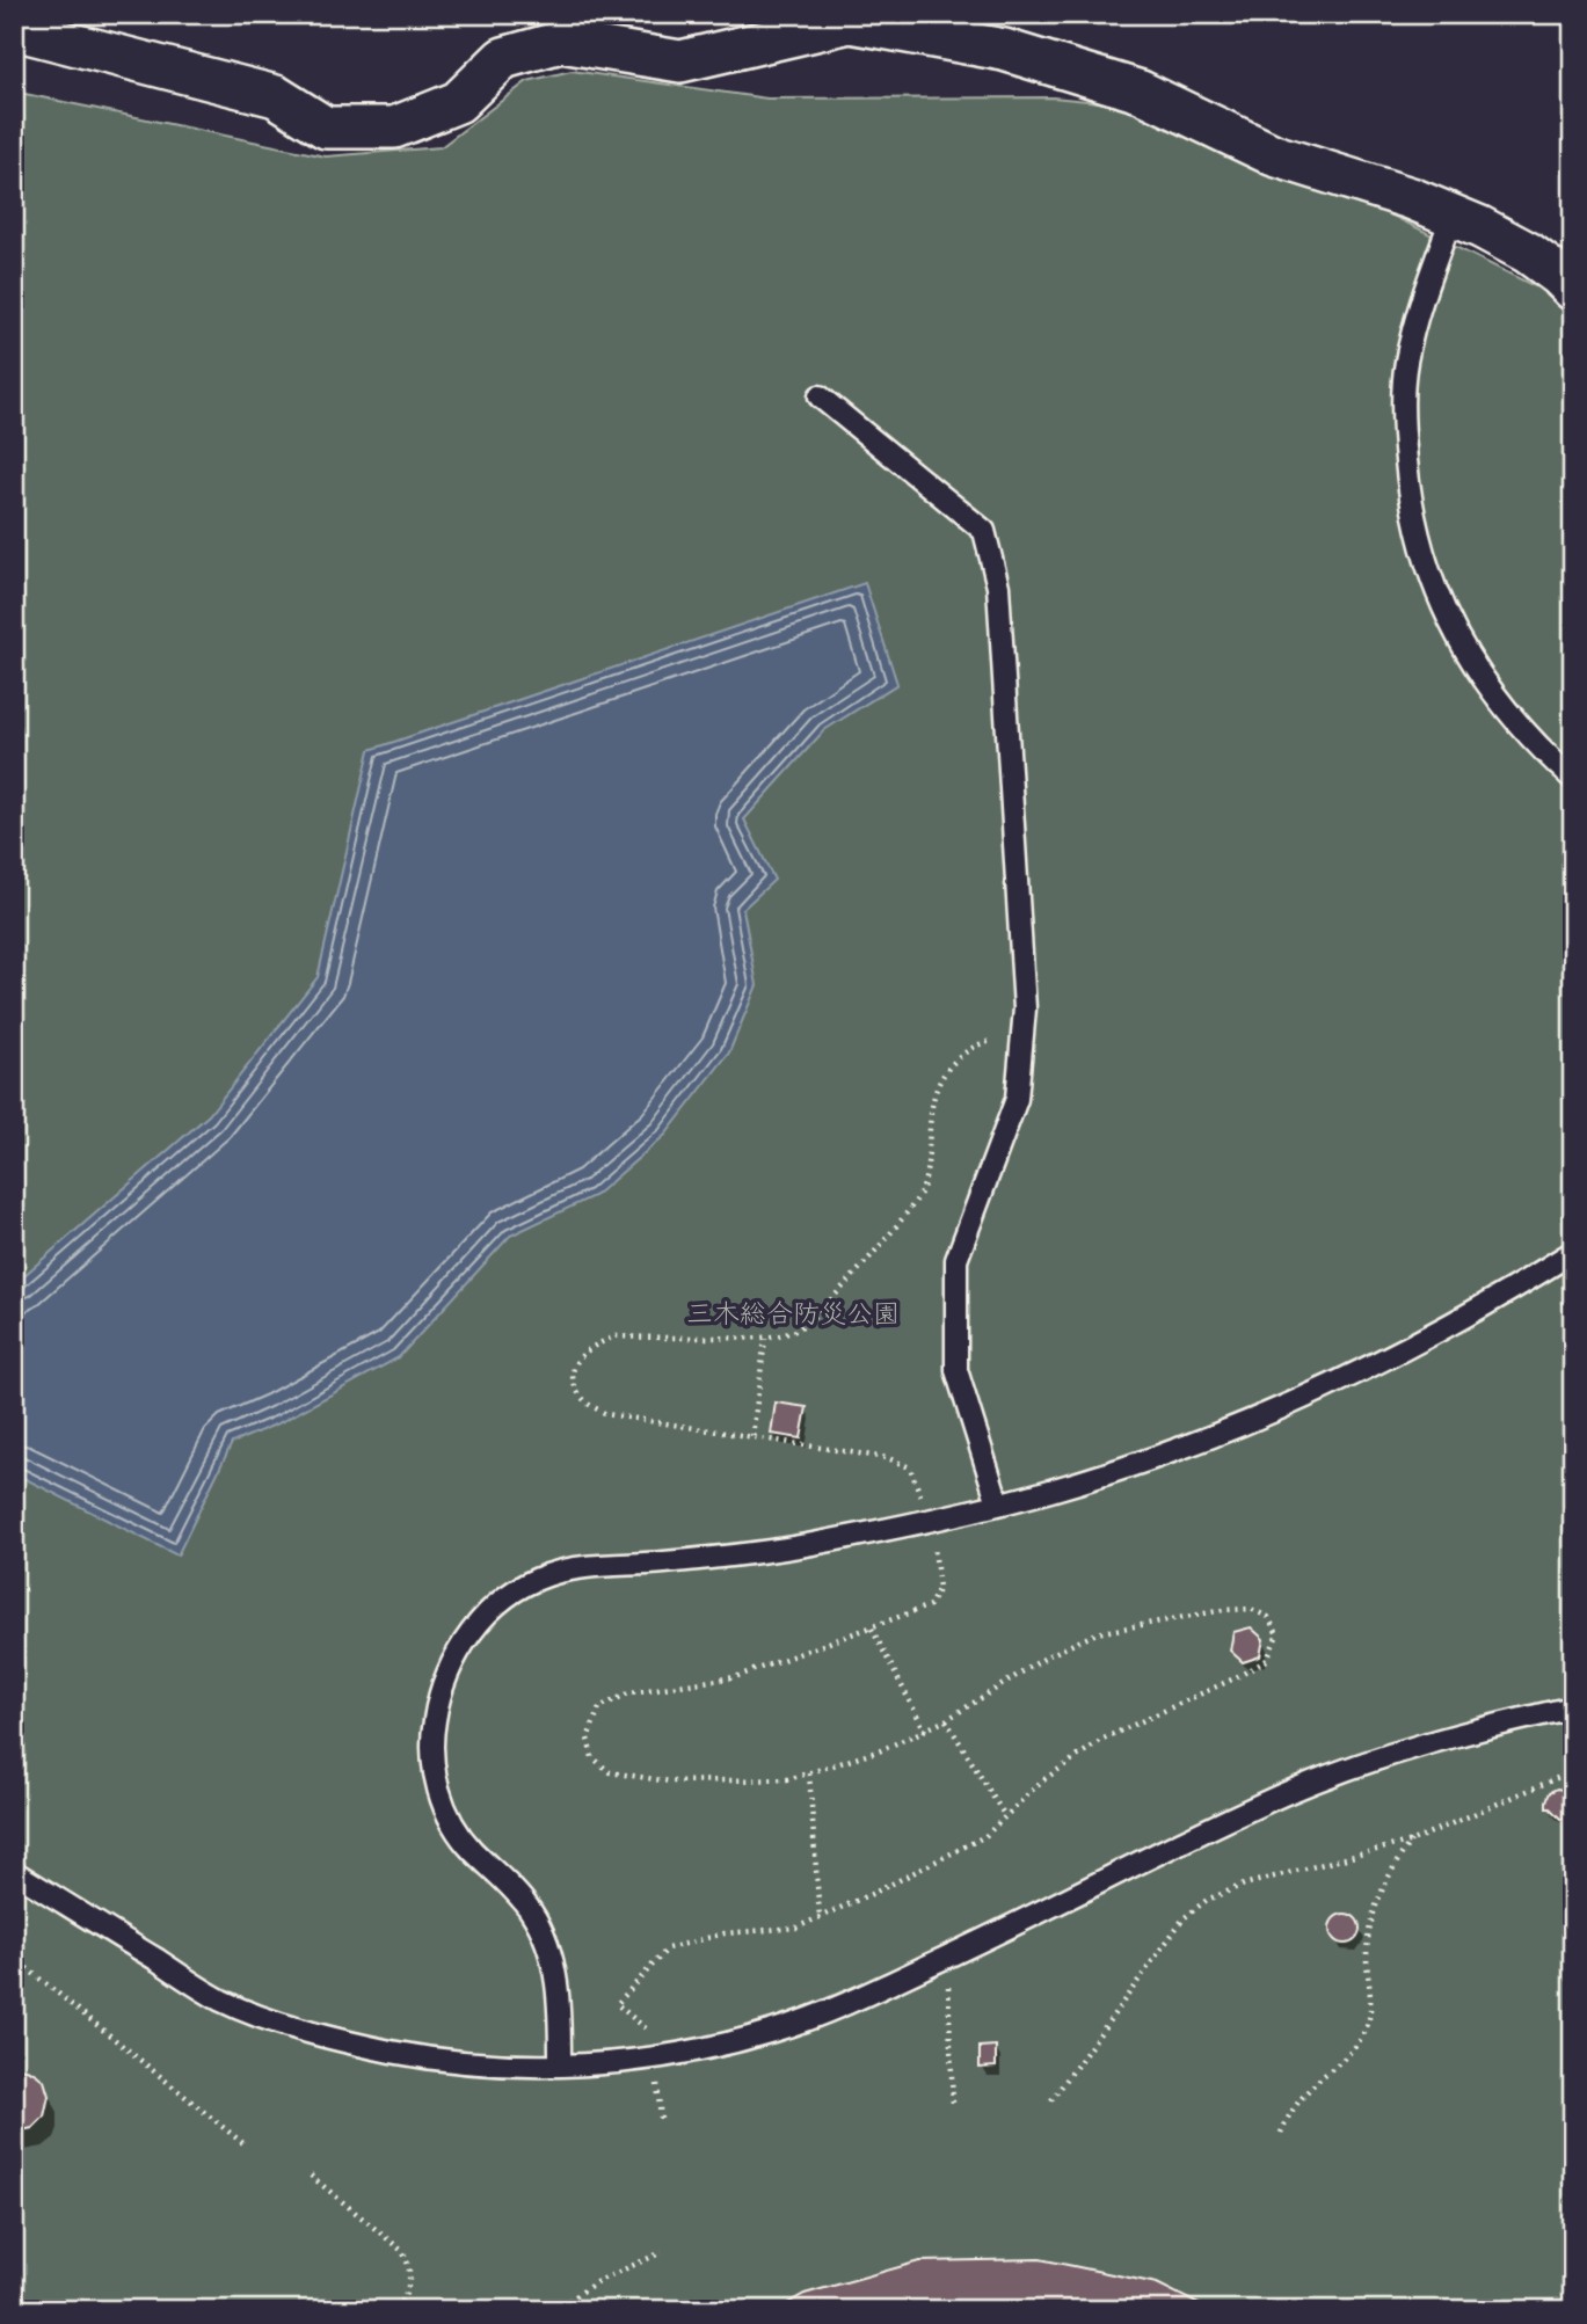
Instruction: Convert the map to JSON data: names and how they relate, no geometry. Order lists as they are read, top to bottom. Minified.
{"parks":["三木総合防災公園"]}
